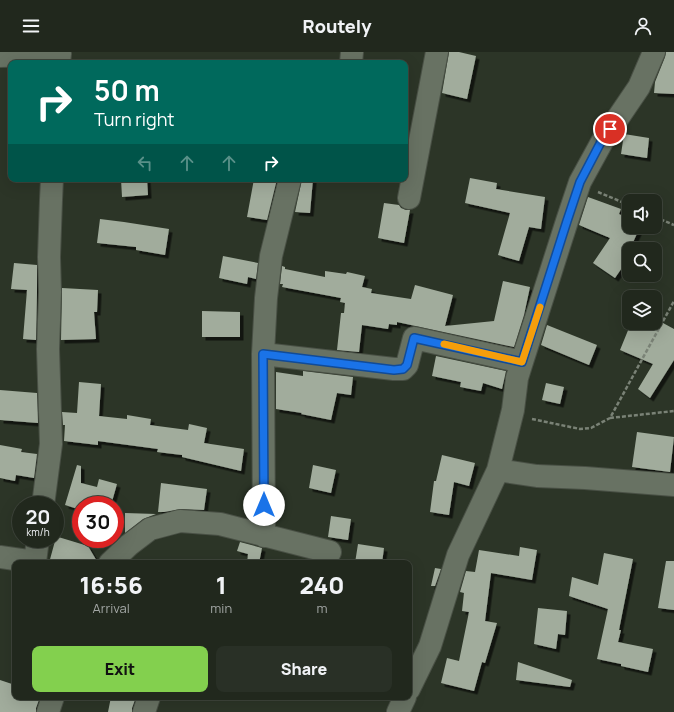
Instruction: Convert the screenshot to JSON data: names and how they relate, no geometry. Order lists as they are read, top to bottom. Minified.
{"page":{"header":"Routely","turn":["50 m","Turn right"],"speed":"20 km/h","limit":"30","eta":["16:56","Arrival","1","min","240","m"],"buttons":["Exit","Share"]}}
